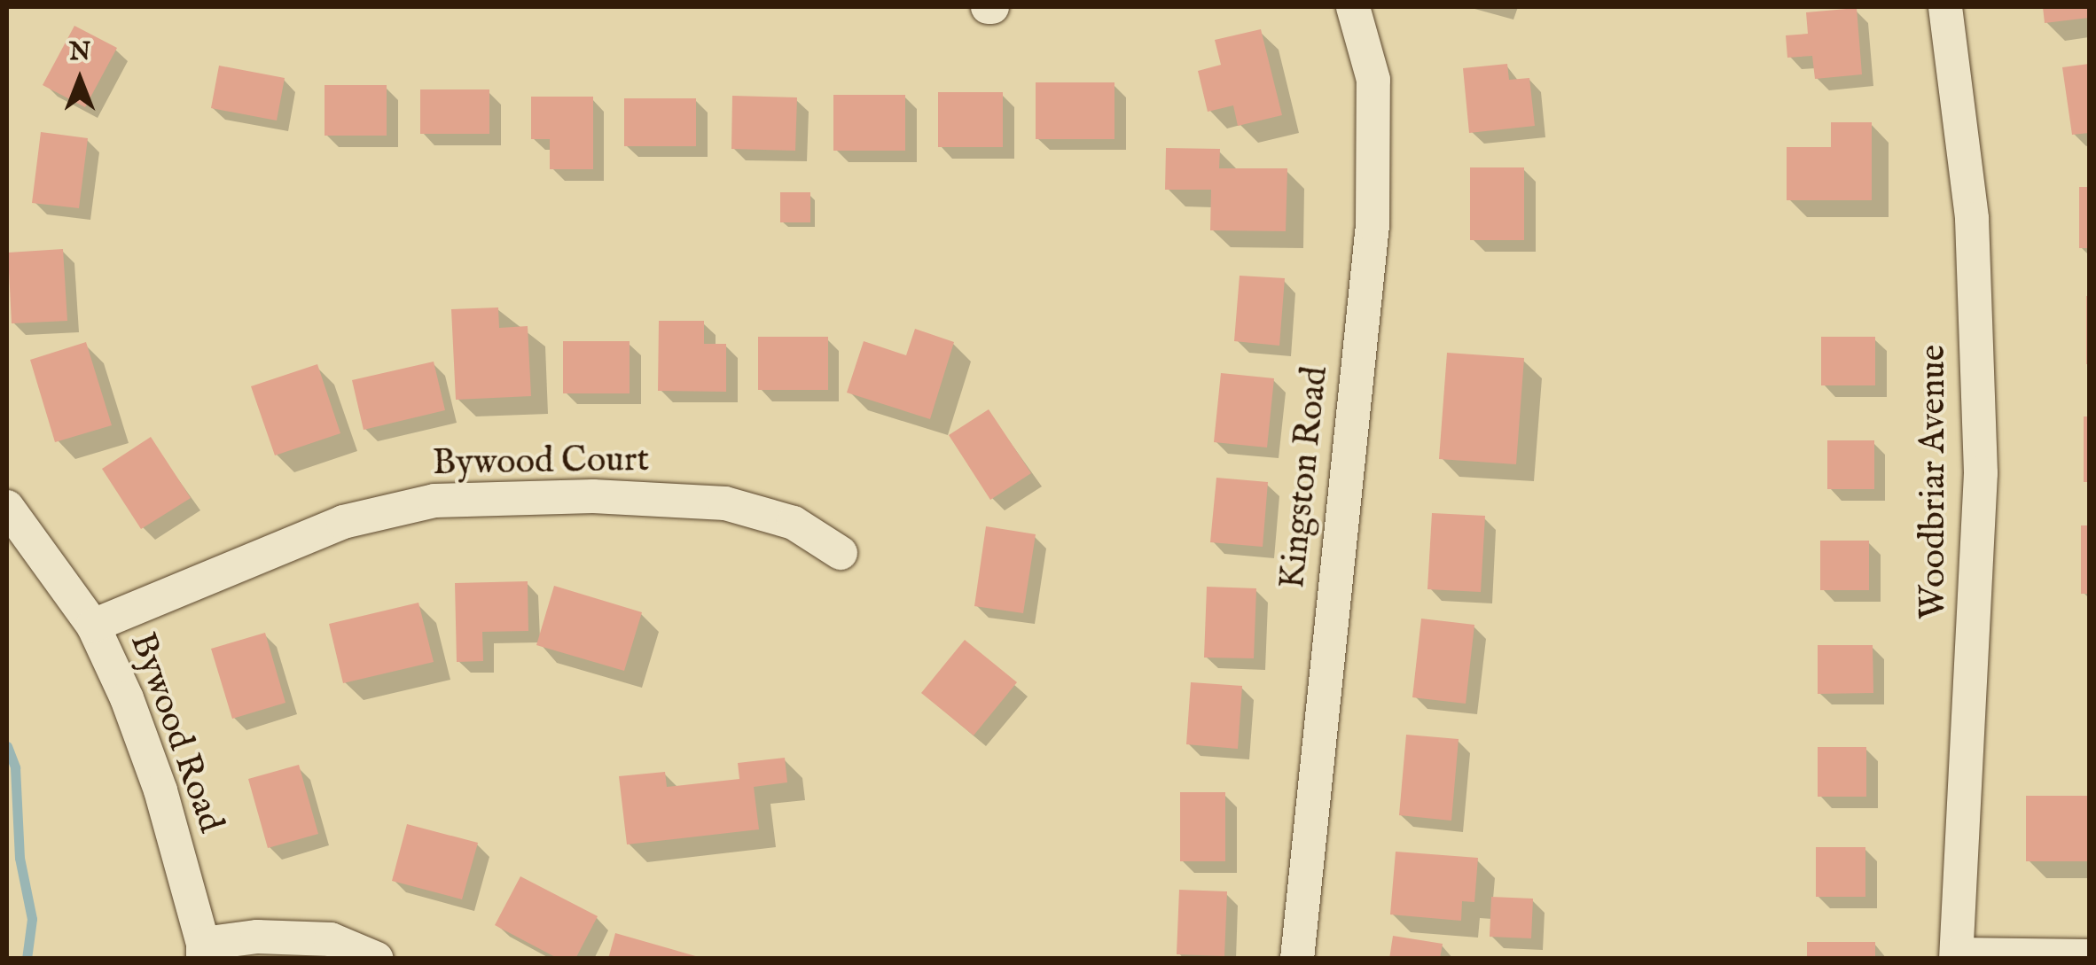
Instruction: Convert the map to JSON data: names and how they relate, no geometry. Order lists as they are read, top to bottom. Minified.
{"streets":{"street":["Bywood Court","Kingston Road","Woodbriar Avenue","Bywood Road"]},"crossings":[["Bywood Court","Bywood Road"]],"north":"top"}
